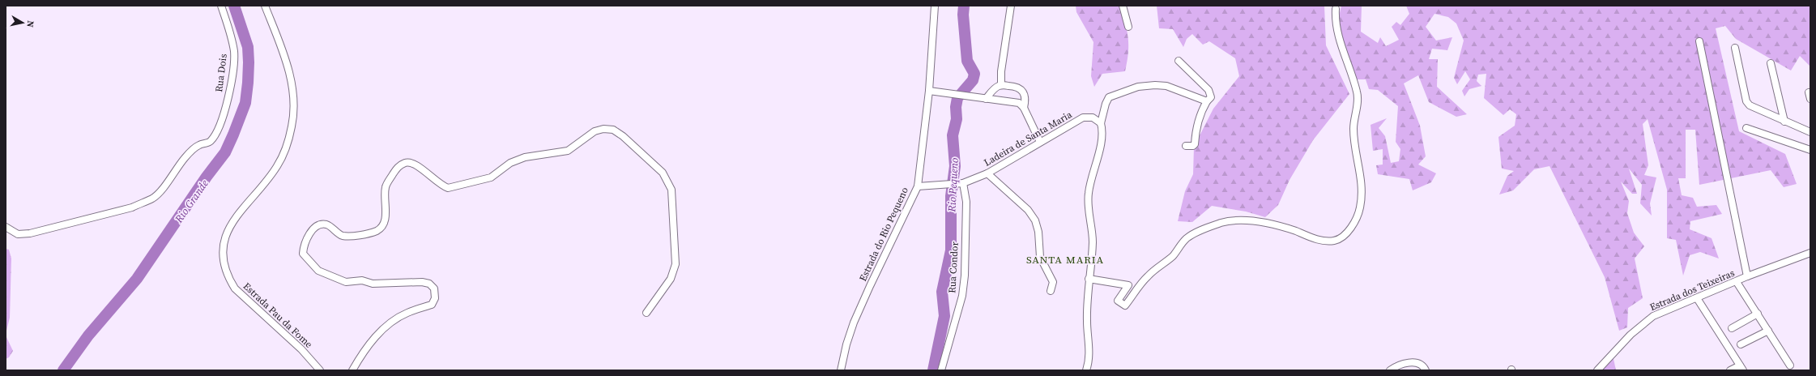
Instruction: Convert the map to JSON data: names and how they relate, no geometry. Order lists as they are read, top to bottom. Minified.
{"streets":{"street":["Rua Dois","Ladeira de Santa Maria","Estrada do Rio Pequeno","Rua Condor","Estrada dos Teixeiras","Estrada Pau da Fome"]},"crossings":[["Ladeira de Santa Maria","Estrada do Rio Pequeno"],["Ladeira de Santa Maria","Rua Condor"]],"districts":["SANTA MARIA"],"water":["Rio Pequeno","Rio Grande"],"north":"right"}
